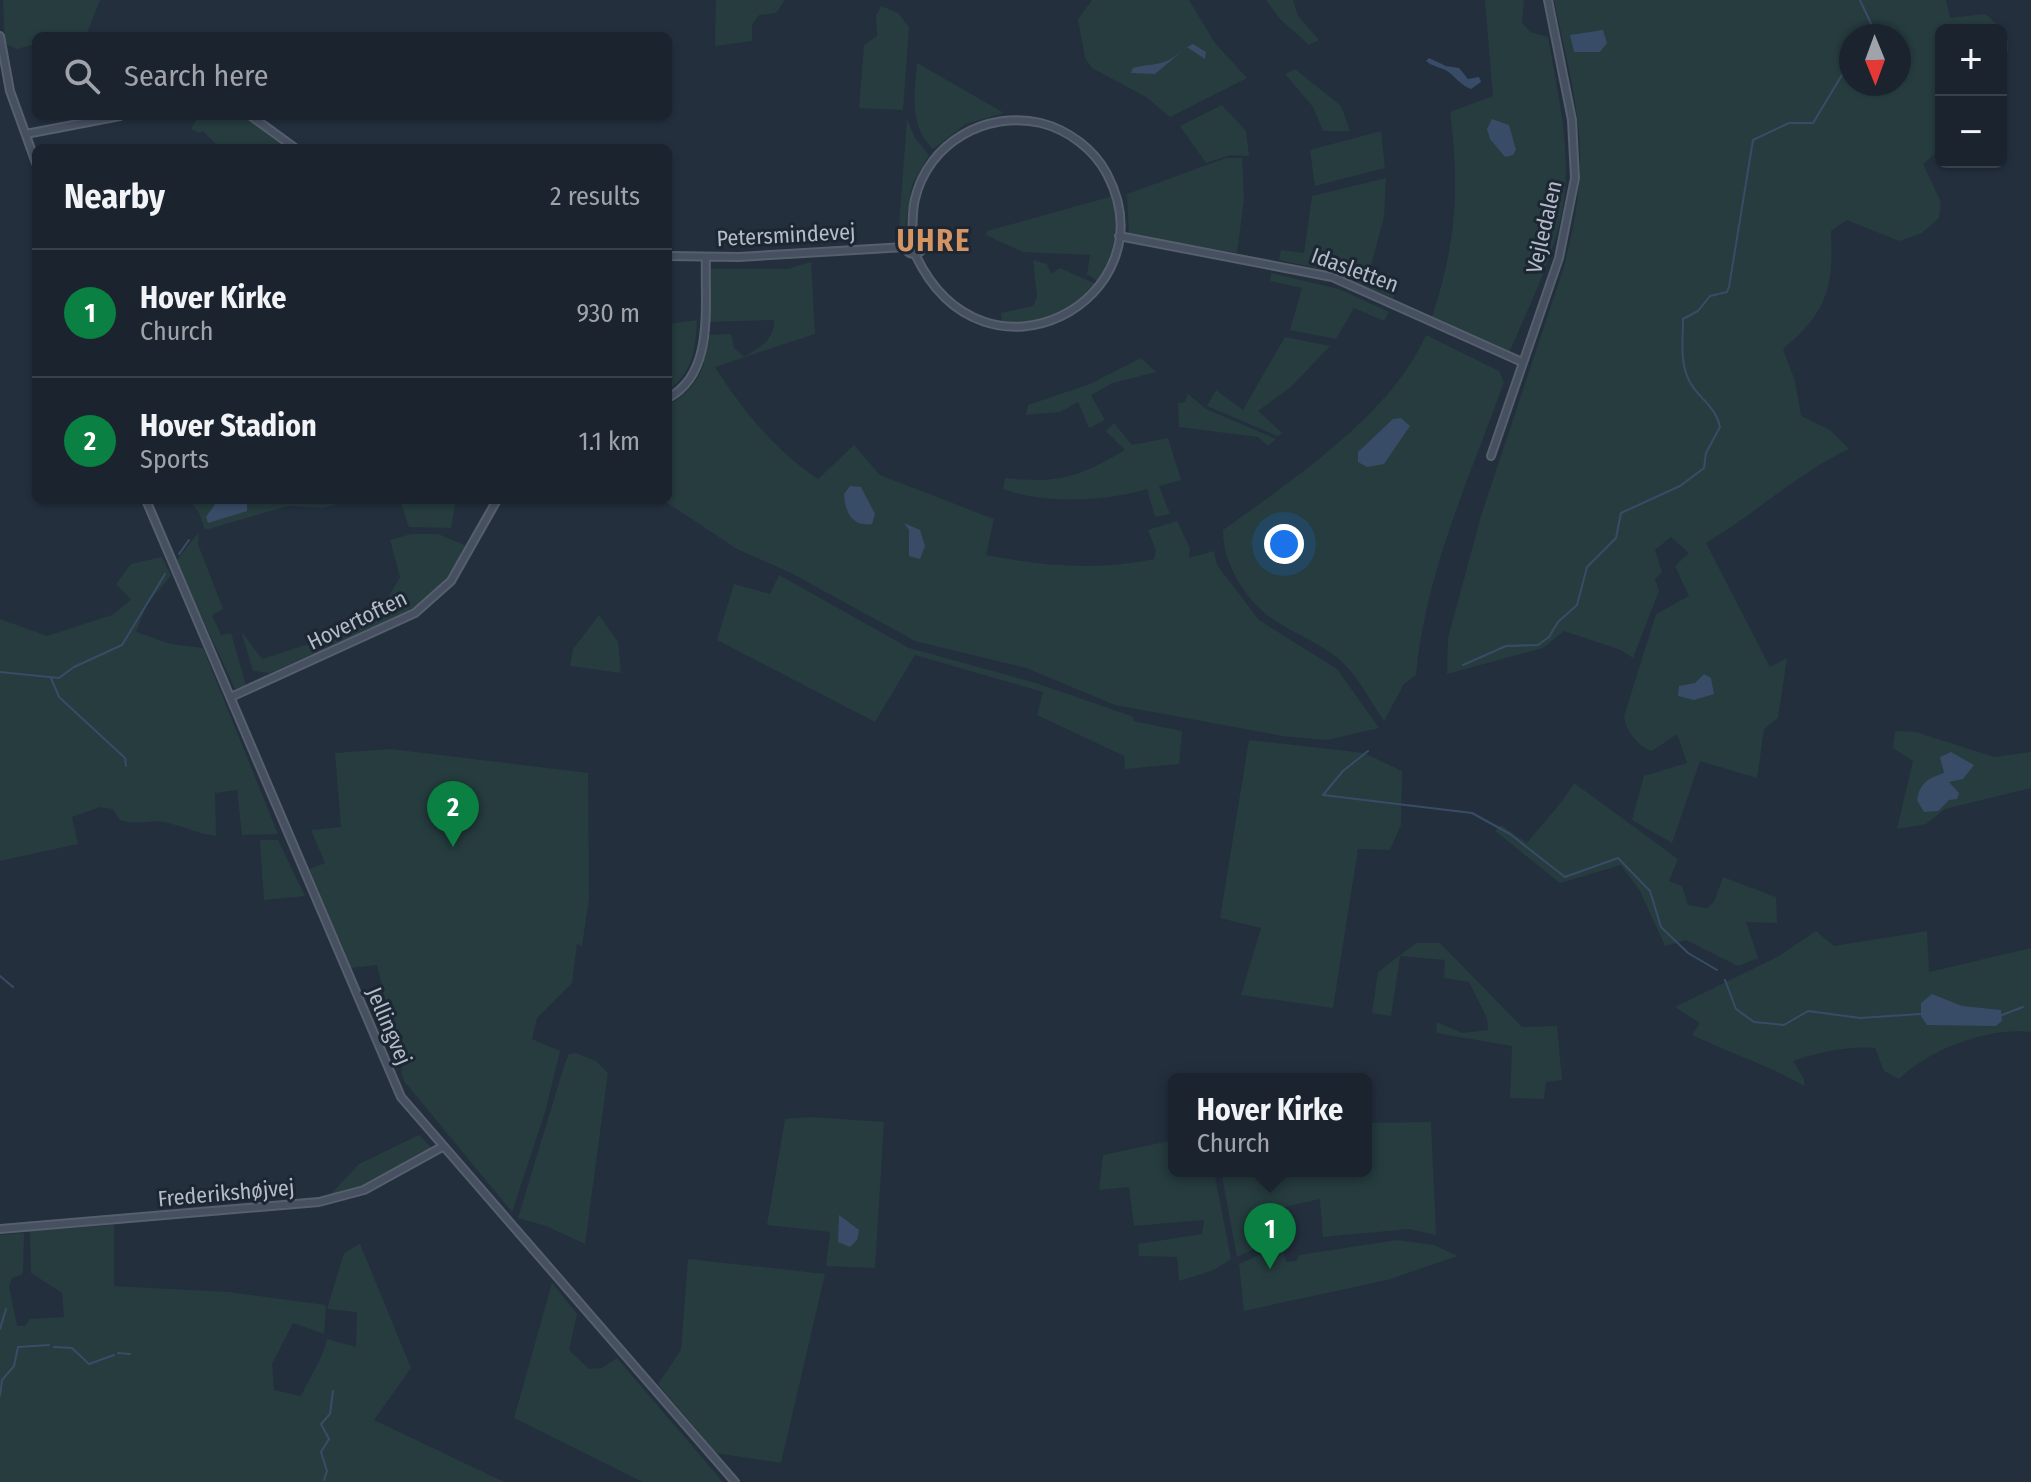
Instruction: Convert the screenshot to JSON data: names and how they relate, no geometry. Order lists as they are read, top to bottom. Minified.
{"streets":{"street":["Vejledalen","Petersmindevej","Idasletten","Hovertoften","Jellingvej","Frederikshøjvej"]},"crossings":[["Vejledalen","Idasletten"],["Hovertoften","Jellingvej"],["Jellingvej","Frederikshøjvej"]],"districts":["UHRE"],"north":"bottom","page":{"map_buttons":["+","−"],"search":"Search here","heading":["Nearby","2 results"],"list":[{"mark":"1","name":"Hover Kirke","note":"Church","value":"930 m"},{"mark":"2","name":"Hover Stadion","note":"Sports","value":"1.1 km"}],"pins":["2","1"],"popup":["Hover Kirke","Church"]}}
